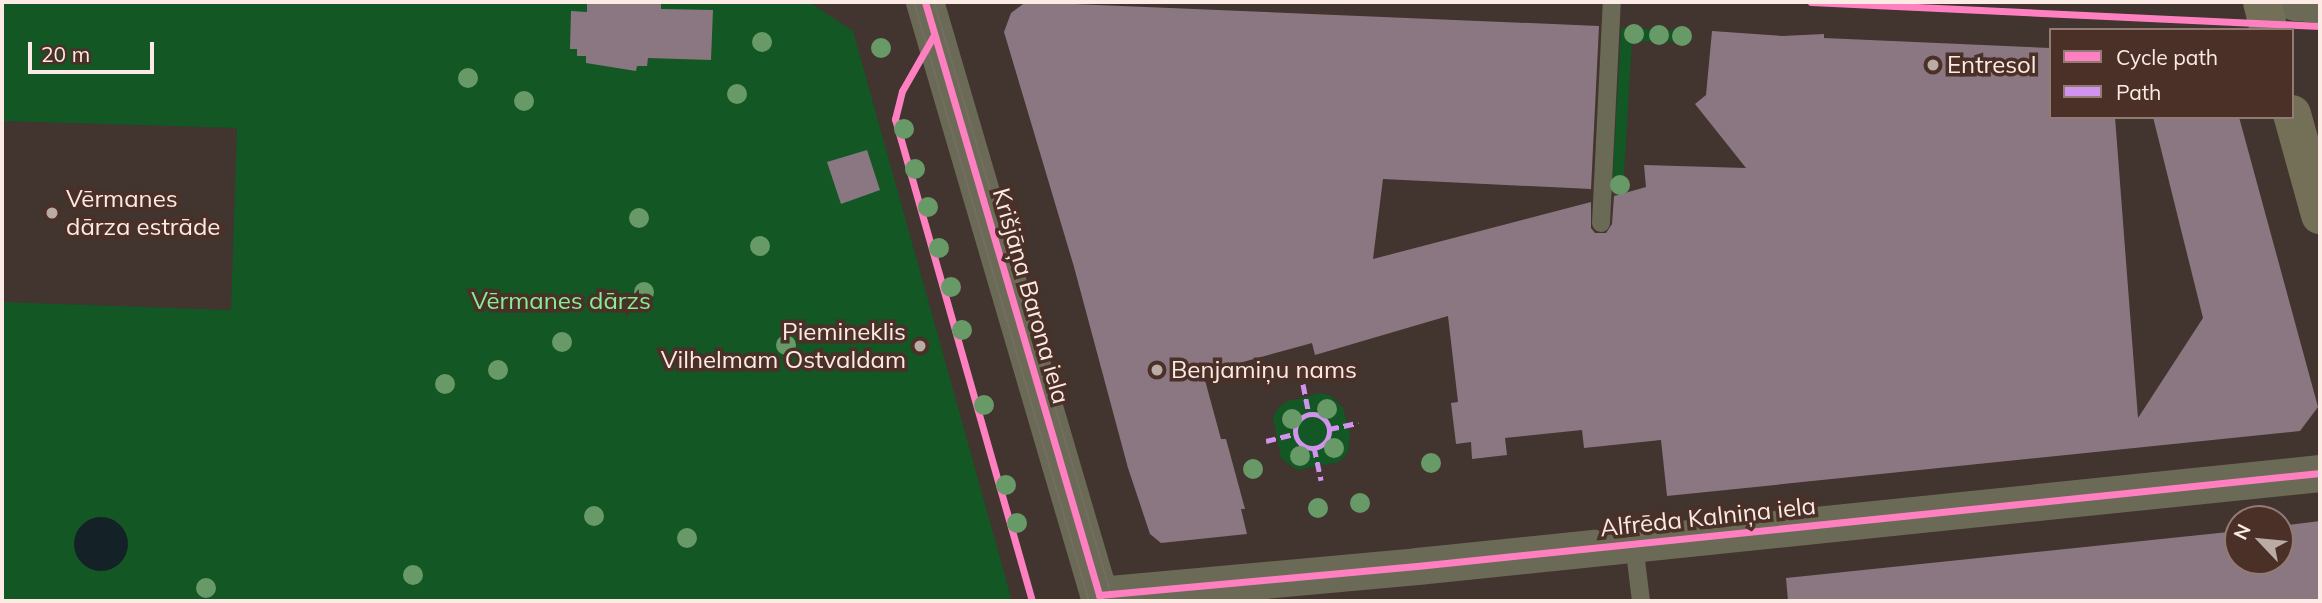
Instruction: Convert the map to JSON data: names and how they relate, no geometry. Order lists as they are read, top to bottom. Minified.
{"streets":{"street":["Krišjāņa Barona iela","Alfrēda Kalniņa iela"]},"crossings":[["Krišjāņa Barona iela","Alfrēda Kalniņa iela"]],"parks":["Vērmanes dārzs"],"places":["Entresol","Vērmanes dārza estrāde","Piemineklis Vilhelmam Ostvaldam","Benjamiņu nams"],"legend":["Cycle path","Path"],"scale_bar":"20 m","north":"top left"}
